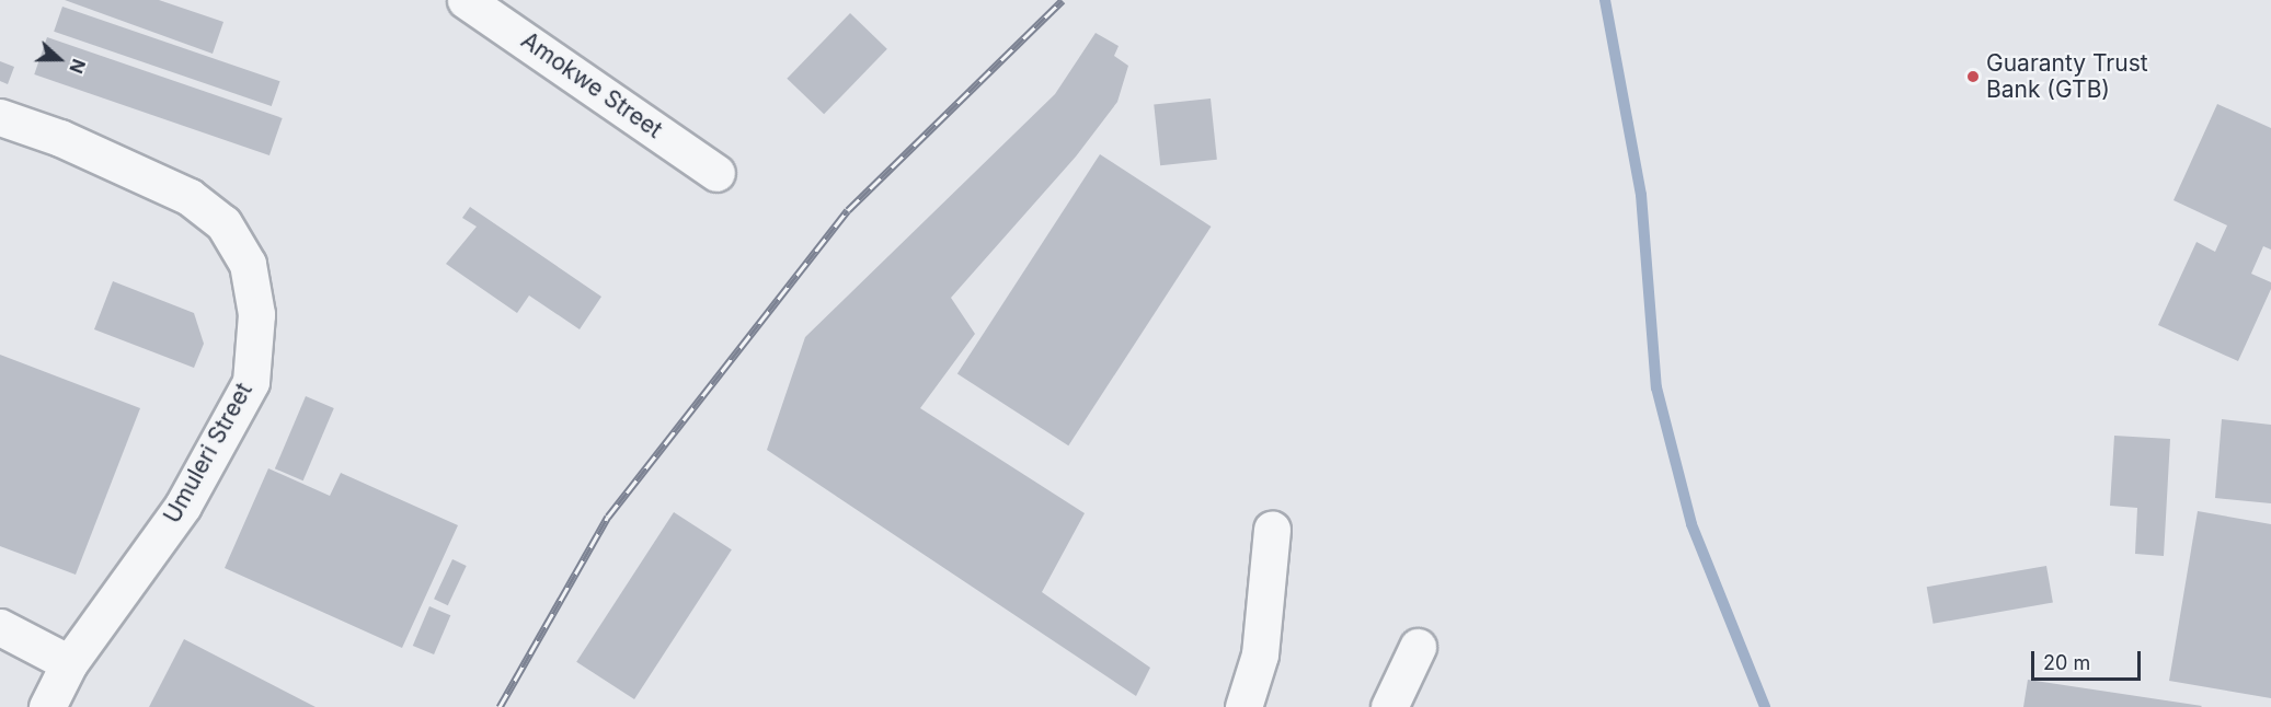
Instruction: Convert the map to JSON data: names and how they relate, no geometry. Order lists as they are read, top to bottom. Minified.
{"streets":{"street":["Amokwe Street","Umuleri Street"]},"places":["Guaranty Trust Bank (GTB)"],"scale_bar":"20 m","north":"right"}
